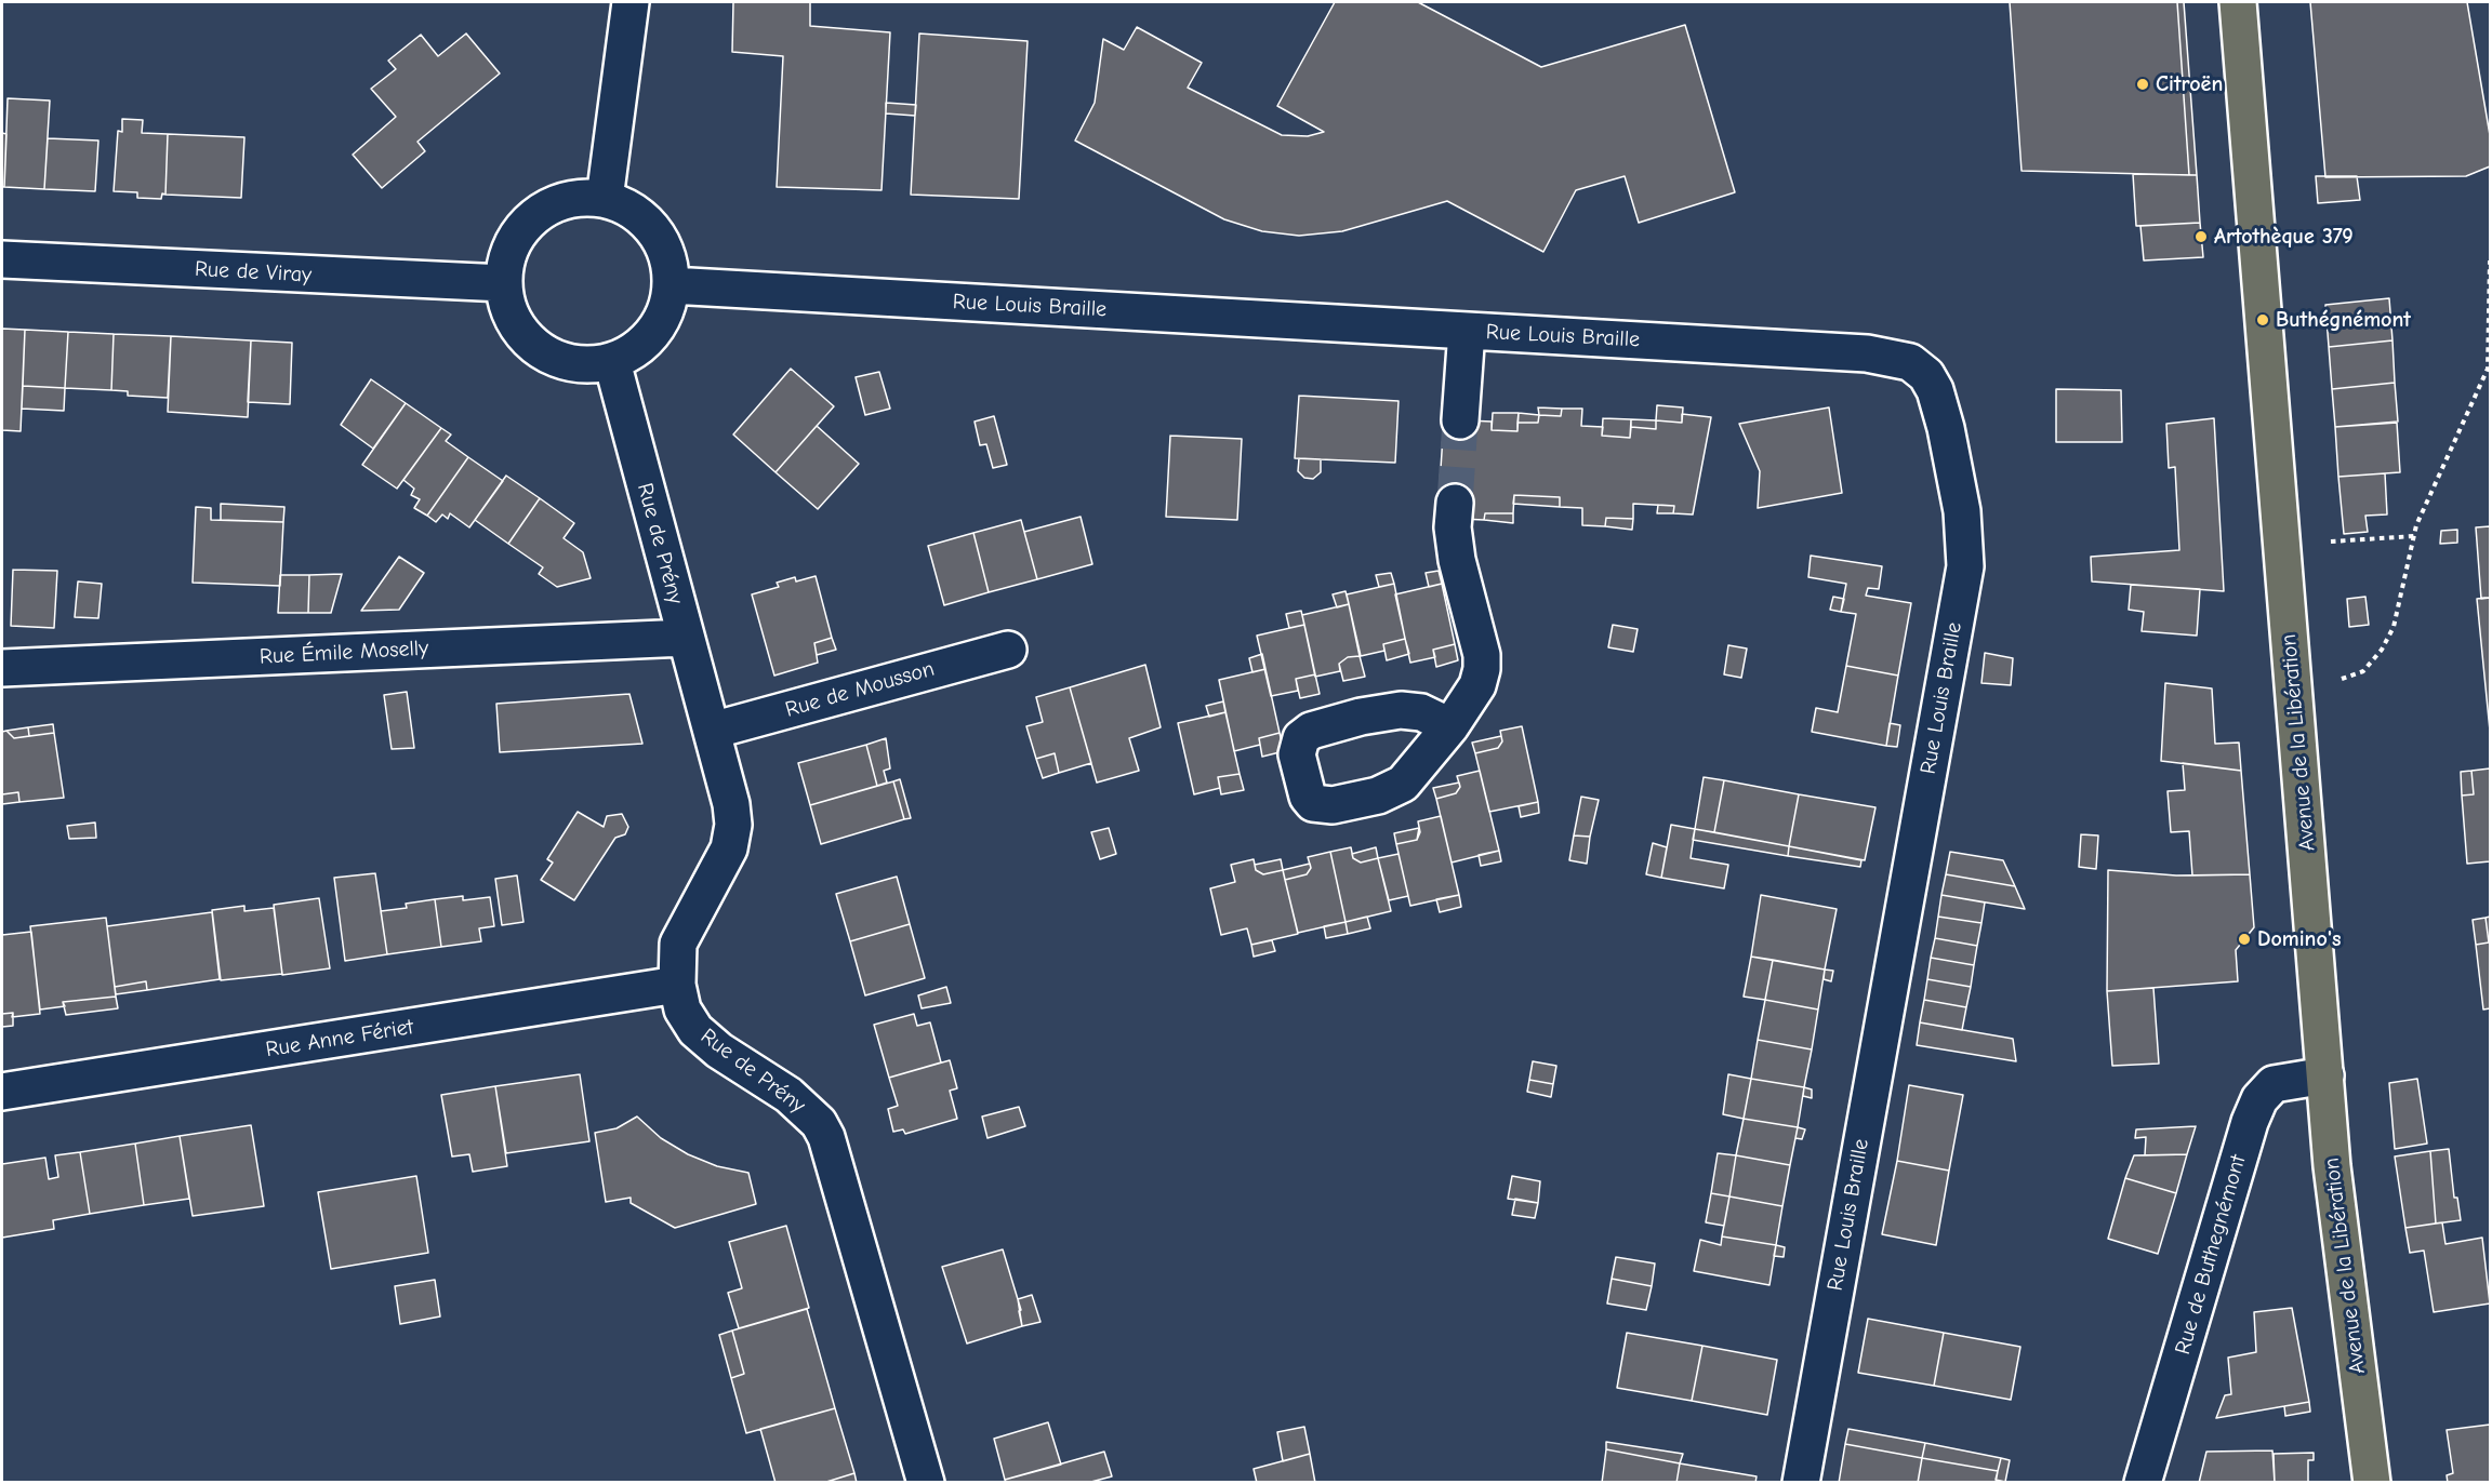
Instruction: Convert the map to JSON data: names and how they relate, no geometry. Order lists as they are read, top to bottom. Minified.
{"streets":{"main road":["Avenue de la Libération"],"street":["Rue de Viray","Rue Louis Braille","Rue de Prény","Rue Émile Moselly","Rue de Mousson","Rue Anne Fériet","Rue de Buthegnémont"]},"crossings":[["Rue de Viray","Rue Louis Braille"],["Rue de Viray","Rue de Prény"],["Rue Louis Braille","Rue de Prény"],["Rue de Prény","Rue Émile Moselly"],["Rue de Prény","Rue de Mousson"],["Rue de Prény","Rue Anne Fériet"],["Avenue de la Libération","Rue de Buthegnémont"]],"places":["Citroën","Artothèque 379","Buthégnémont","Domino's"]}
